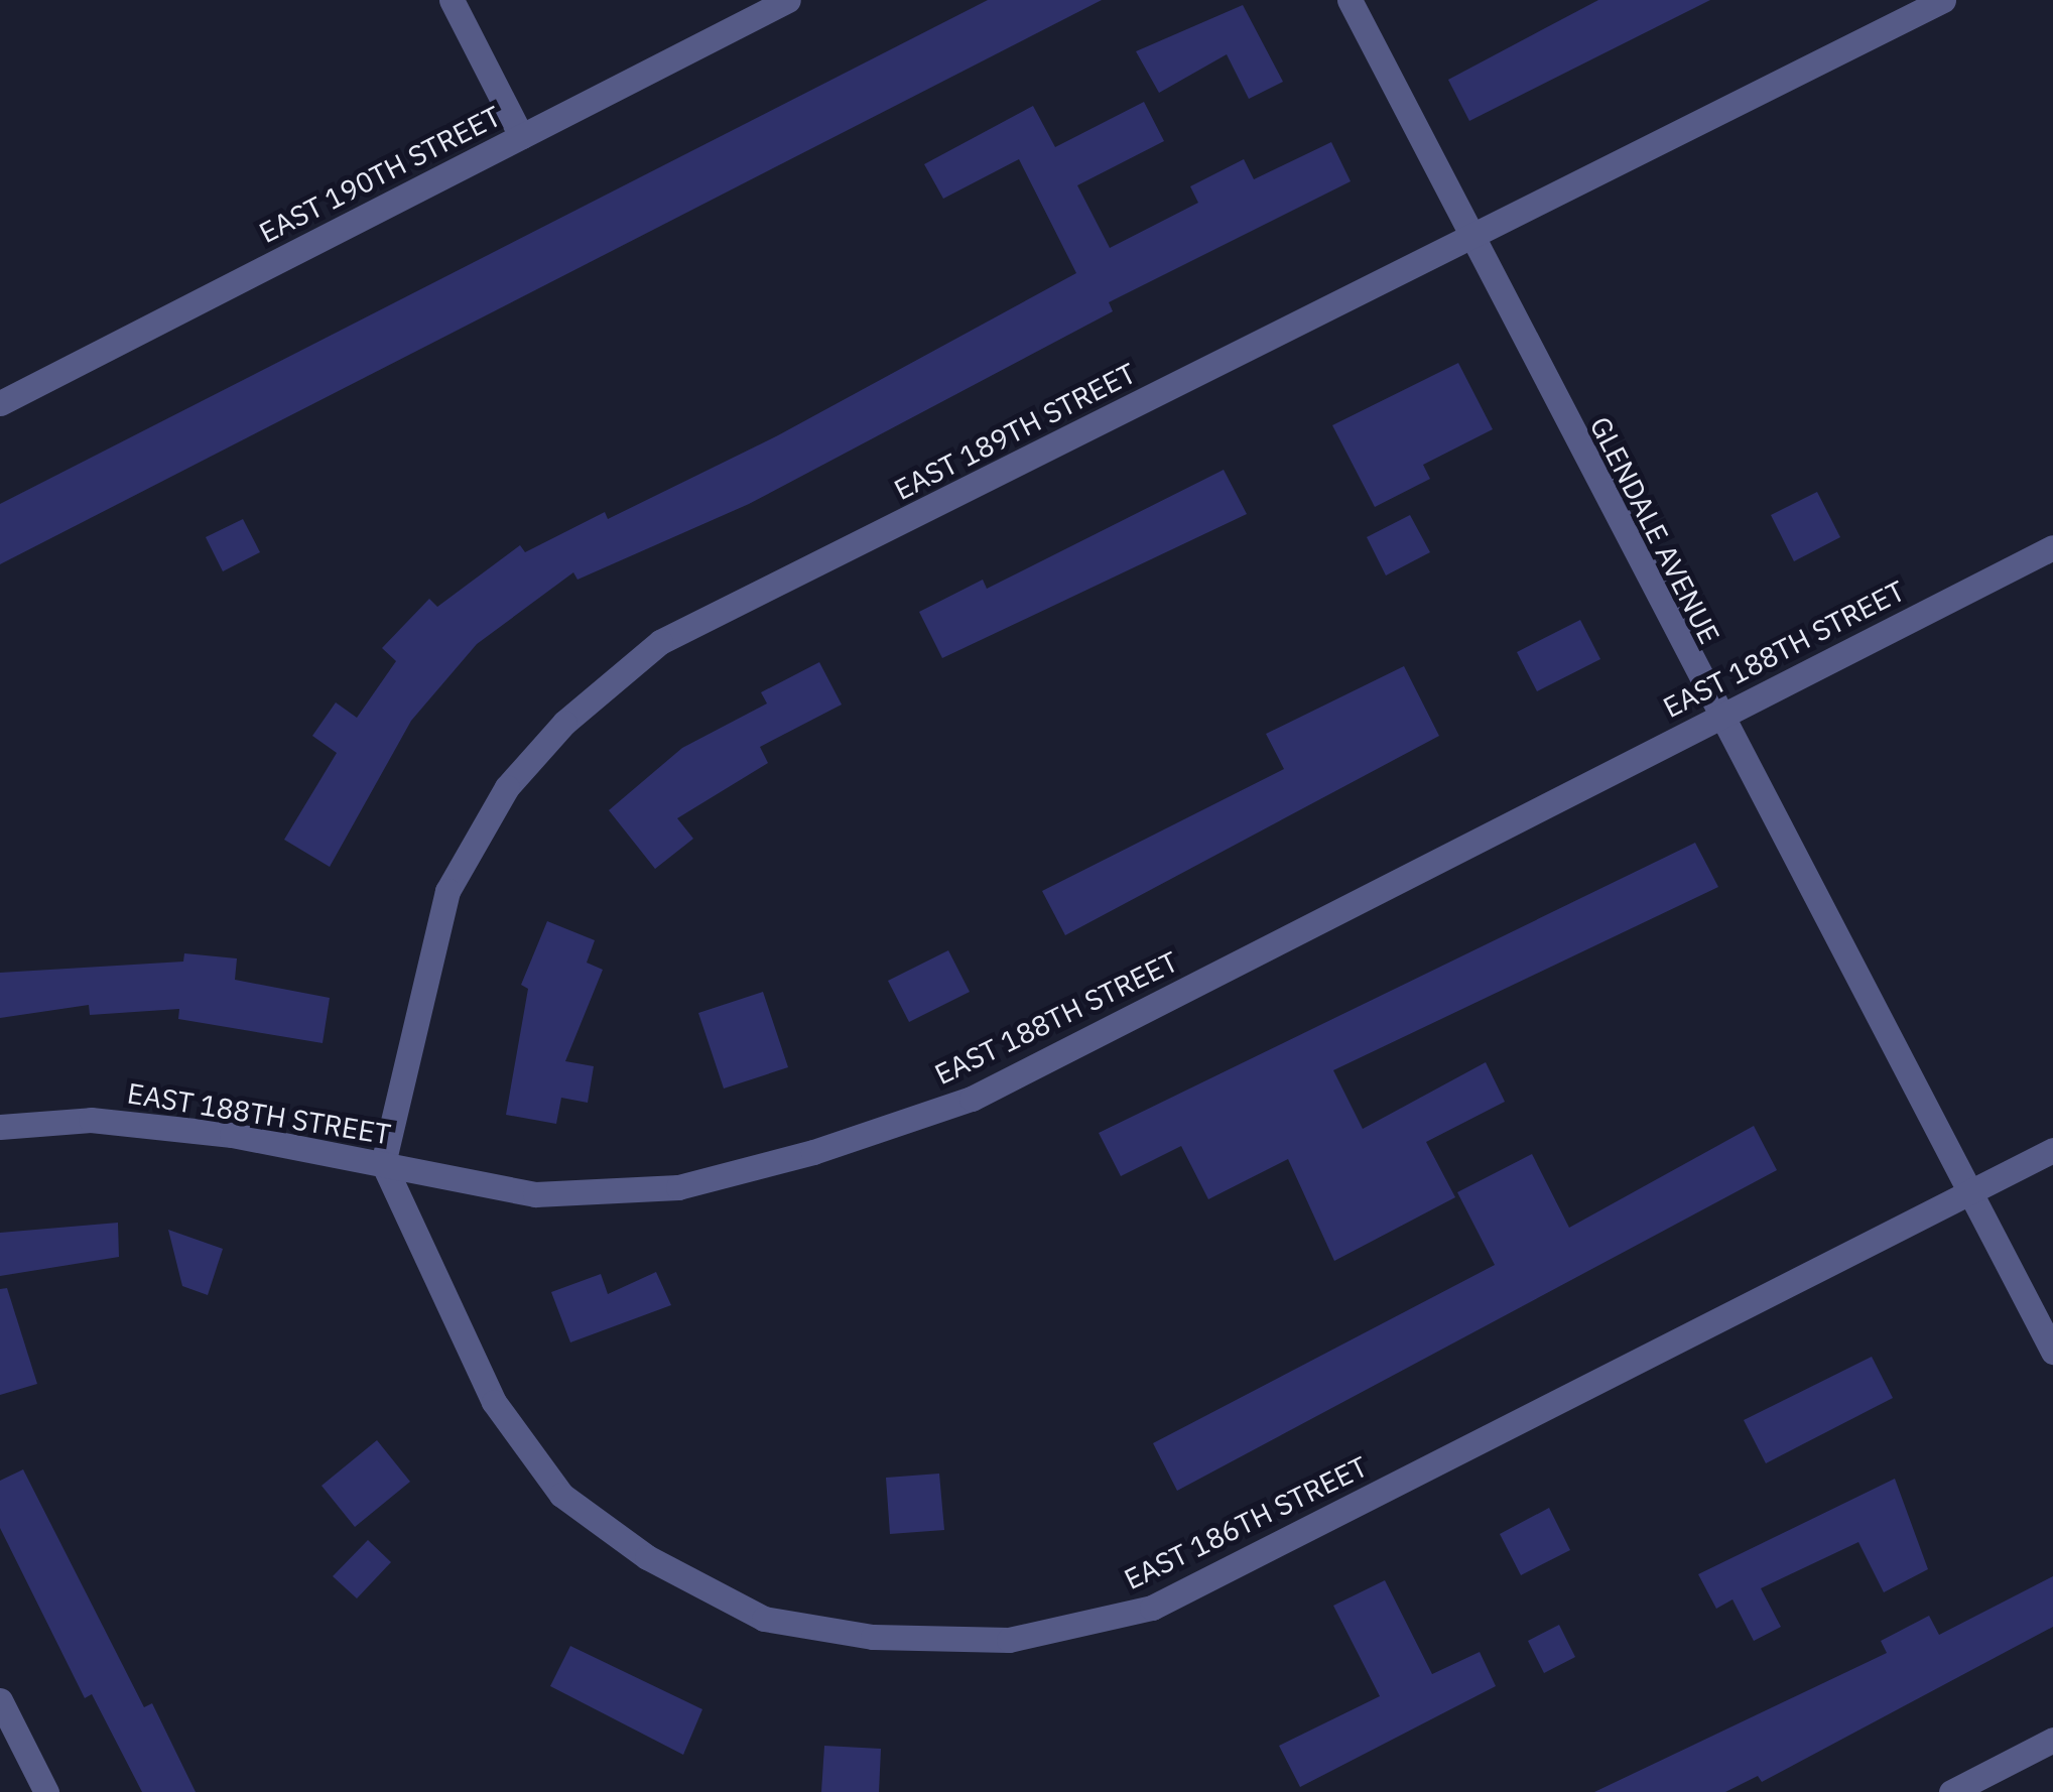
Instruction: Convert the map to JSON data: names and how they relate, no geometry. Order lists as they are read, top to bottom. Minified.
{"streets":{"street":["EAST 190TH STREET","EAST 189TH STREET","GLENDALE AVENUE","EAST 188TH STREET","EAST 186TH STREET"]},"crossings":[["EAST 189TH STREET","GLENDALE AVENUE"],["EAST 189TH STREET","EAST 188TH STREET"],["EAST 189TH STREET","EAST 186TH STREET"],["GLENDALE AVENUE","EAST 188TH STREET"],["GLENDALE AVENUE","EAST 186TH STREET"],["EAST 188TH STREET","EAST 186TH STREET"]]}
